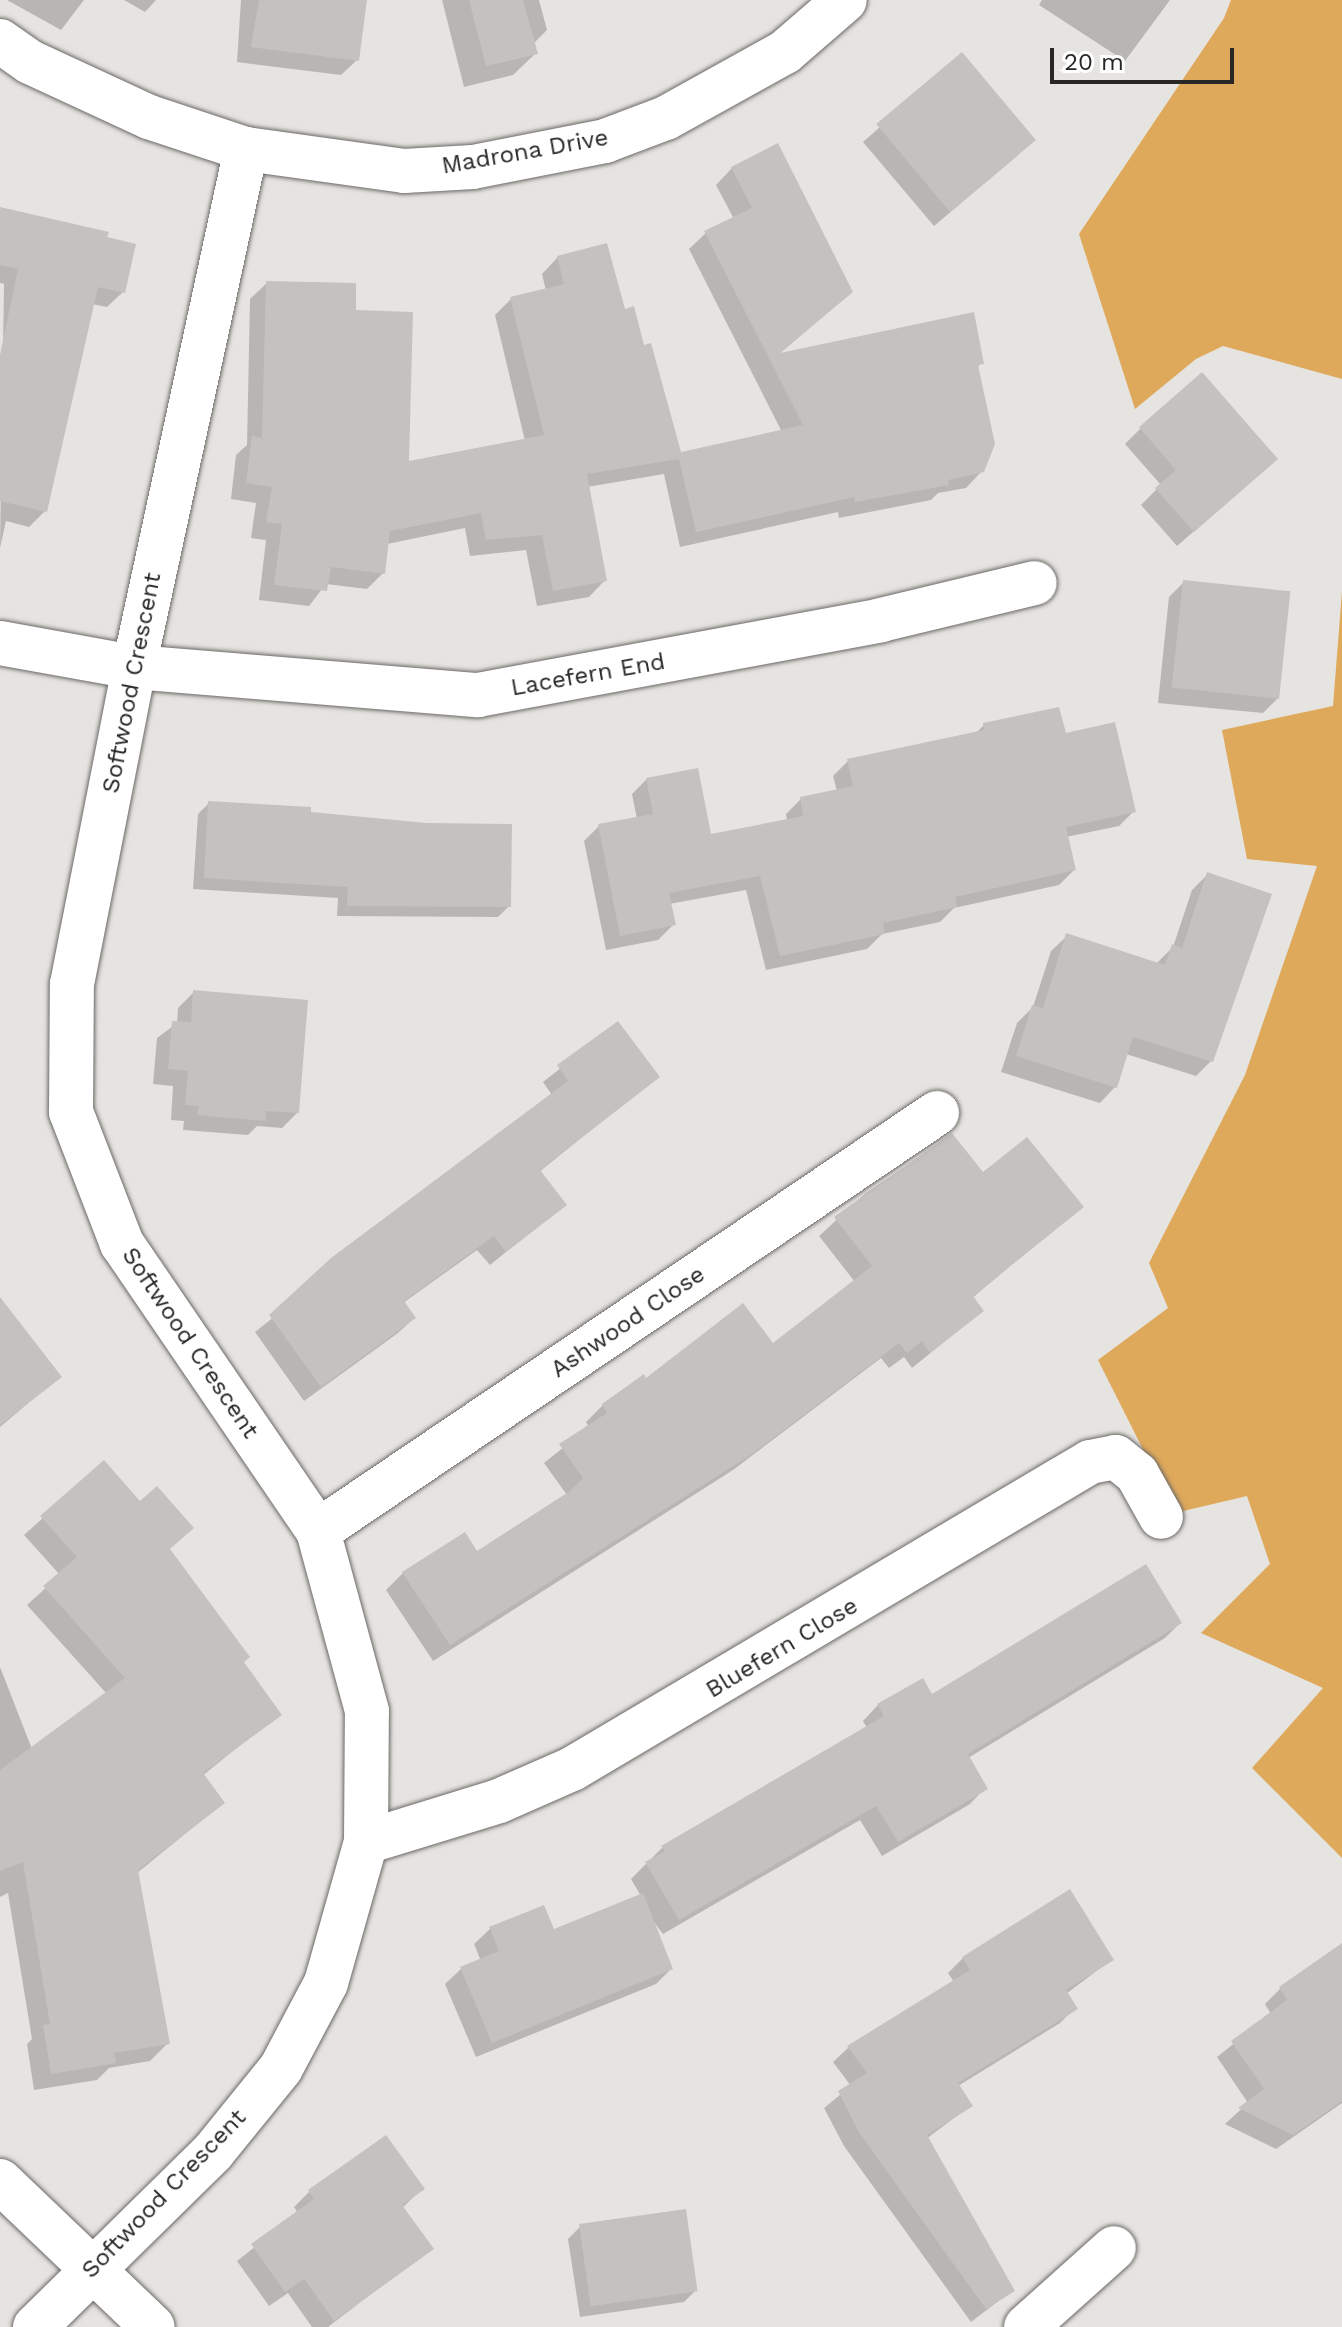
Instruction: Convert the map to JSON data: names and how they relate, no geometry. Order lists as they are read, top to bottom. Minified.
{"streets":{"street":["Madrona Drive","Lacefern End","Softwood Crescent","Ashwood Close","Bluefern Close"]},"crossings":[["Madrona Drive","Softwood Crescent"],["Lacefern End","Softwood Crescent"],["Softwood Crescent","Ashwood Close"],["Softwood Crescent","Bluefern Close"]],"scale_bar":"20 m"}
